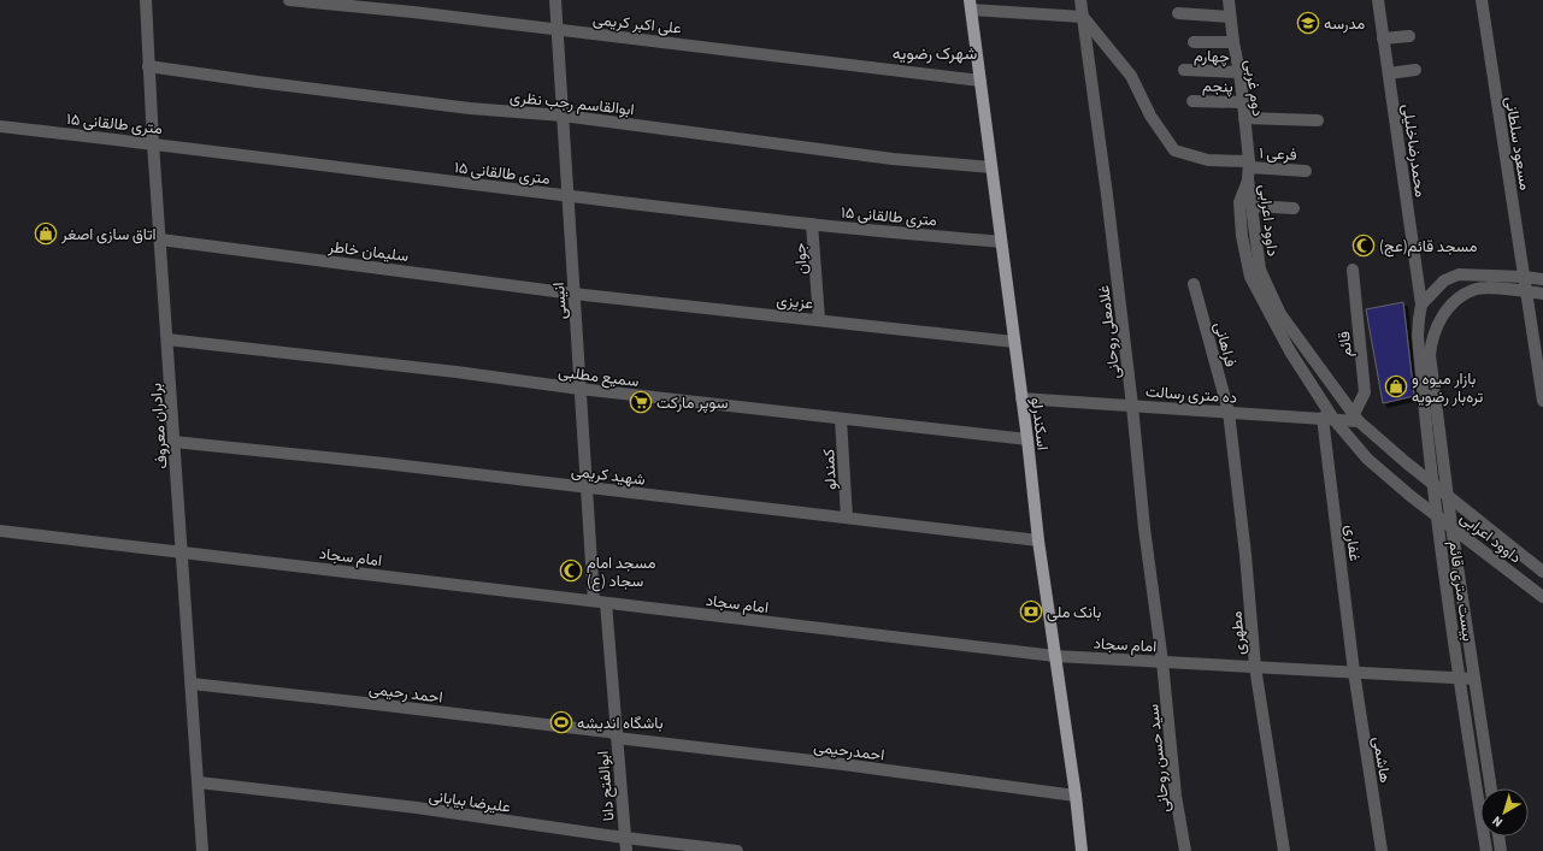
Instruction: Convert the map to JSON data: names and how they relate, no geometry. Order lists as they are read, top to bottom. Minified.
{"streets":{"main road":["اسکندرلو"],"street":["علی اکبر کریمی","چهارم","پنجم","دوم غربی","ابوالقاسم رجب نظری","۱۵ متری طالقانی","مسعود سلطانی","محمدرضاخلیلی","فرعی ۱","داوود اعرابی","سلیمان خاطر","جوان","انیسی","عزیزی","غلامعلی روحانی","فراهانی","قائم","سمیع مطلبی","ده متری رسالت","برادران معروف","کمندلو","شهید کریمی","غفاری","امام سجاد","بیست متری قائم","مطهری","احمد رحیمی","احمدرحیمی","سید حسن روحانی","هاشمی","ابوالفتح دانا","علیرضا بیابانی"]},"crossings":[["علی اکبر کریمی","انیسی"],["علی اکبر کریمی","اسکندرلو"],["چهارم","دوم غربی"],["پنجم","دوم غربی"],["دوم غربی","فرعی ۱"],["دوم غربی","داوود اعرابی"],["ابوالقاسم رجب نظری","انیسی"],["ابوالقاسم رجب نظری","اسکندرلو"],["ابوالقاسم رجب نظری","برادران معروف"],["۱۵ متری طالقانی","جوان"],["۱۵ متری طالقانی","انیسی"],["۱۵ متری طالقانی","اسکندرلو"],["۱۵ متری طالقانی","برادران معروف"],["مسعود سلطانی","بیست متری قائم"],["محمدرضاخلیلی","بیست متری قائم"],["فرعی ۱","داوود اعرابی"],["فرعی ۱","غلامعلی روحانی"],["داوود اعرابی","قائم"],["داوود اعرابی","ده متری رسالت"],["داوود اعرابی","غفاری"],["داوود اعرابی","بیست متری قائم"],["سلیمان خاطر","انیسی"],["سلیمان خاطر","عزیزی"],["سلیمان خاطر","برادران معروف"],["جوان","عزیزی"],["انیسی","عزیزی"],["انیسی","سمیع مطلبی"],["انیسی","شهید کریمی"],["انیسی","امام سجاد"],["انیسی","ابوالفتح دانا"],["عزیزی","اسکندرلو"],["غلامعلی روحانی","ده متری رسالت"],["غلامعلی روحانی","امام سجاد"],["غلامعلی روحانی","سید حسن روحانی"],["فراهانی","ده متری رسالت"],["فراهانی","مطهری"],["قائم","ده متری رسالت"],["سمیع مطلبی","اسکندرلو"],["سمیع مطلبی","برادران معروف"],["سمیع مطلبی","کمندلو"],["ده متری رسالت","اسکندرلو"],["ده متری رسالت","غفاری"],["ده متری رسالت","مطهری"],["اسکندرلو","شهید کریمی"],["اسکندرلو","امام سجاد"],["اسکندرلو","احمدرحیمی"],["برادران معروف","شهید کریمی"],["برادران معروف","امام سجاد"],["برادران معروف","احمد رحیمی"],["برادران معروف","علیرضا بیابانی"],["کمندلو","شهید کریمی"],["غفاری","امام سجاد"],["غفاری","هاشمی"],["امام سجاد","بیست متری قائم"],["امام سجاد","مطهری"],["امام سجاد","سید حسن روحانی"],["امام سجاد","هاشمی"],["امام سجاد","ابوالفتح دانا"],["احمد رحیمی","احمدرحیمی"],["احمد رحیمی","ابوالفتح دانا"],["احمدرحیمی","ابوالفتح دانا"],["ابوالفتح دانا","علیرضا بیابانی"]],"districts":["شهرک رضویه"],"places":{"school or university":["مدرسه"],"shop":["اتاق سازی اصغر","بازار میوه و تره‌بار رضویه"],"mosque":["مسجد قائم(عج)","مسجد امام سجاد (ع)"],"supermarket":["سوپر مارکت"],"bank":["بانک ملی"],"sports":["باشگاه اندیشه"]},"north":"bottom left"}
